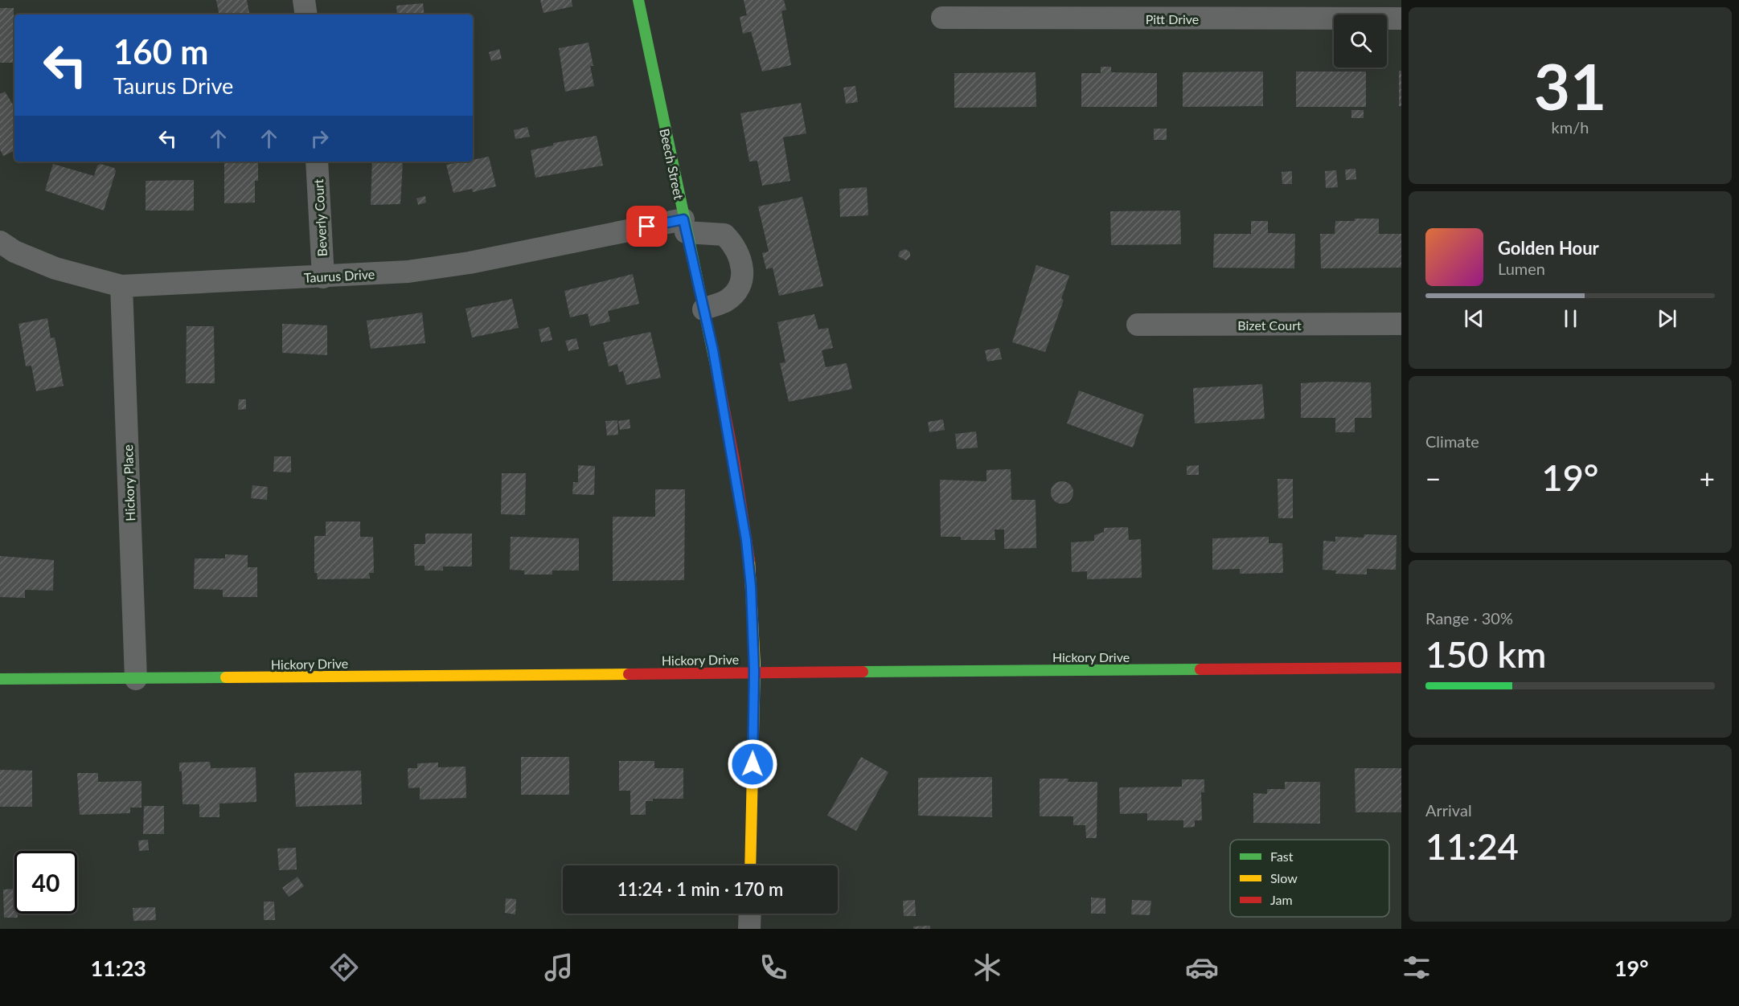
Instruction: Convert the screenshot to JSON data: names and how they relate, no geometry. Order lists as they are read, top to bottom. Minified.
{"streets":{"street":["Pitt Drive","Beech Street","Beverly Court","Taurus Drive","Bizet Court","Hickory Place","Hickory Drive"]},"crossings":[["Beech Street","Taurus Drive"],["Beech Street","Hickory Drive"],["Beverly Court","Taurus Drive"],["Taurus Drive","Hickory Place"],["Hickory Place","Hickory Drive"]],"legend":["Fast","Slow","Jam"],"page":{"tile":[["31","km/h"],"Climate",["Range · 30%","150 km"],["Arrival","11:24"]],"turn":["160 m","Taurus Drive"],"song":["Golden Hour","Lumen"],"heat":["−","19°","+"],"limit":"40","trip":"11:24 · 1 min · 170 m","tabs":["11:23","19°"]}}
